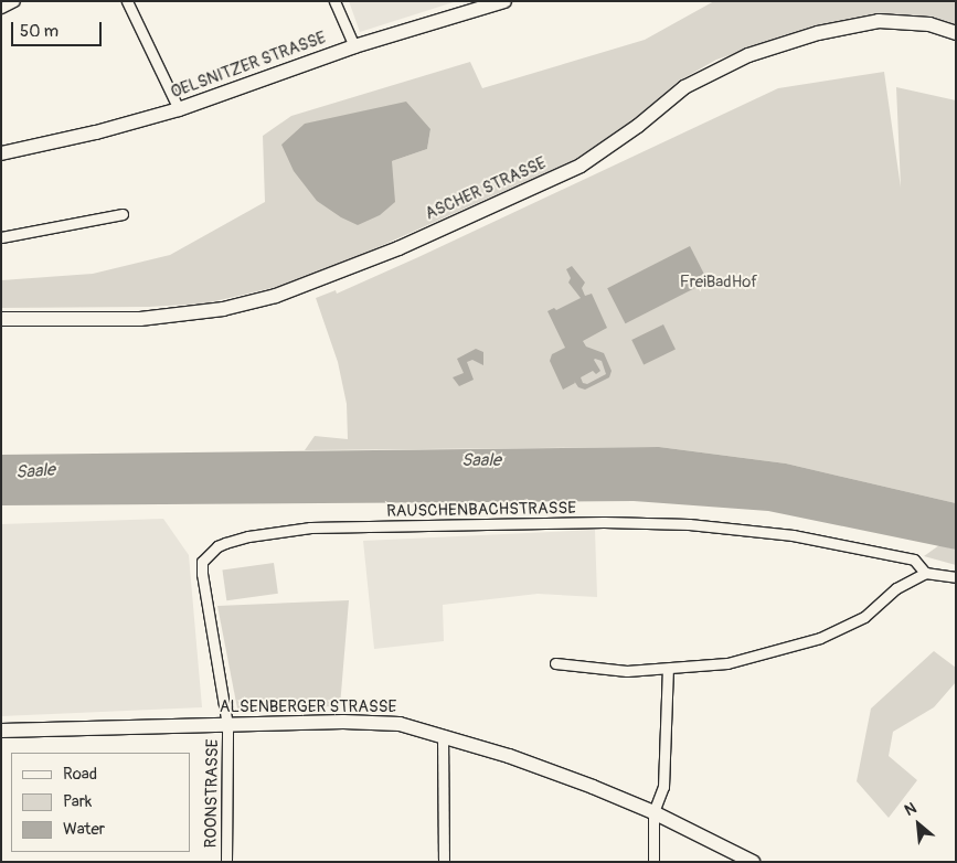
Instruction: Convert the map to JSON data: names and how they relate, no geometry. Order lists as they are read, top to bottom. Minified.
{"streets":{"street":["OELSNITZER STRASSE","ASCHER STRASSE","RAUSCHENBACHSTRASSE","ALSENBERGER STRASSE","ROONSTRASSE"]},"crossings":[["RAUSCHENBACHSTRASSE","ALSENBERGER STRASSE"],["RAUSCHENBACHSTRASSE","ROONSTRASSE"],["ALSENBERGER STRASSE","ROONSTRASSE"]],"water":["Saale"],"parks":["FreiBadHof"],"legend":["Road","Park","Water"],"scale_bar":"50 m","north":"top left"}
